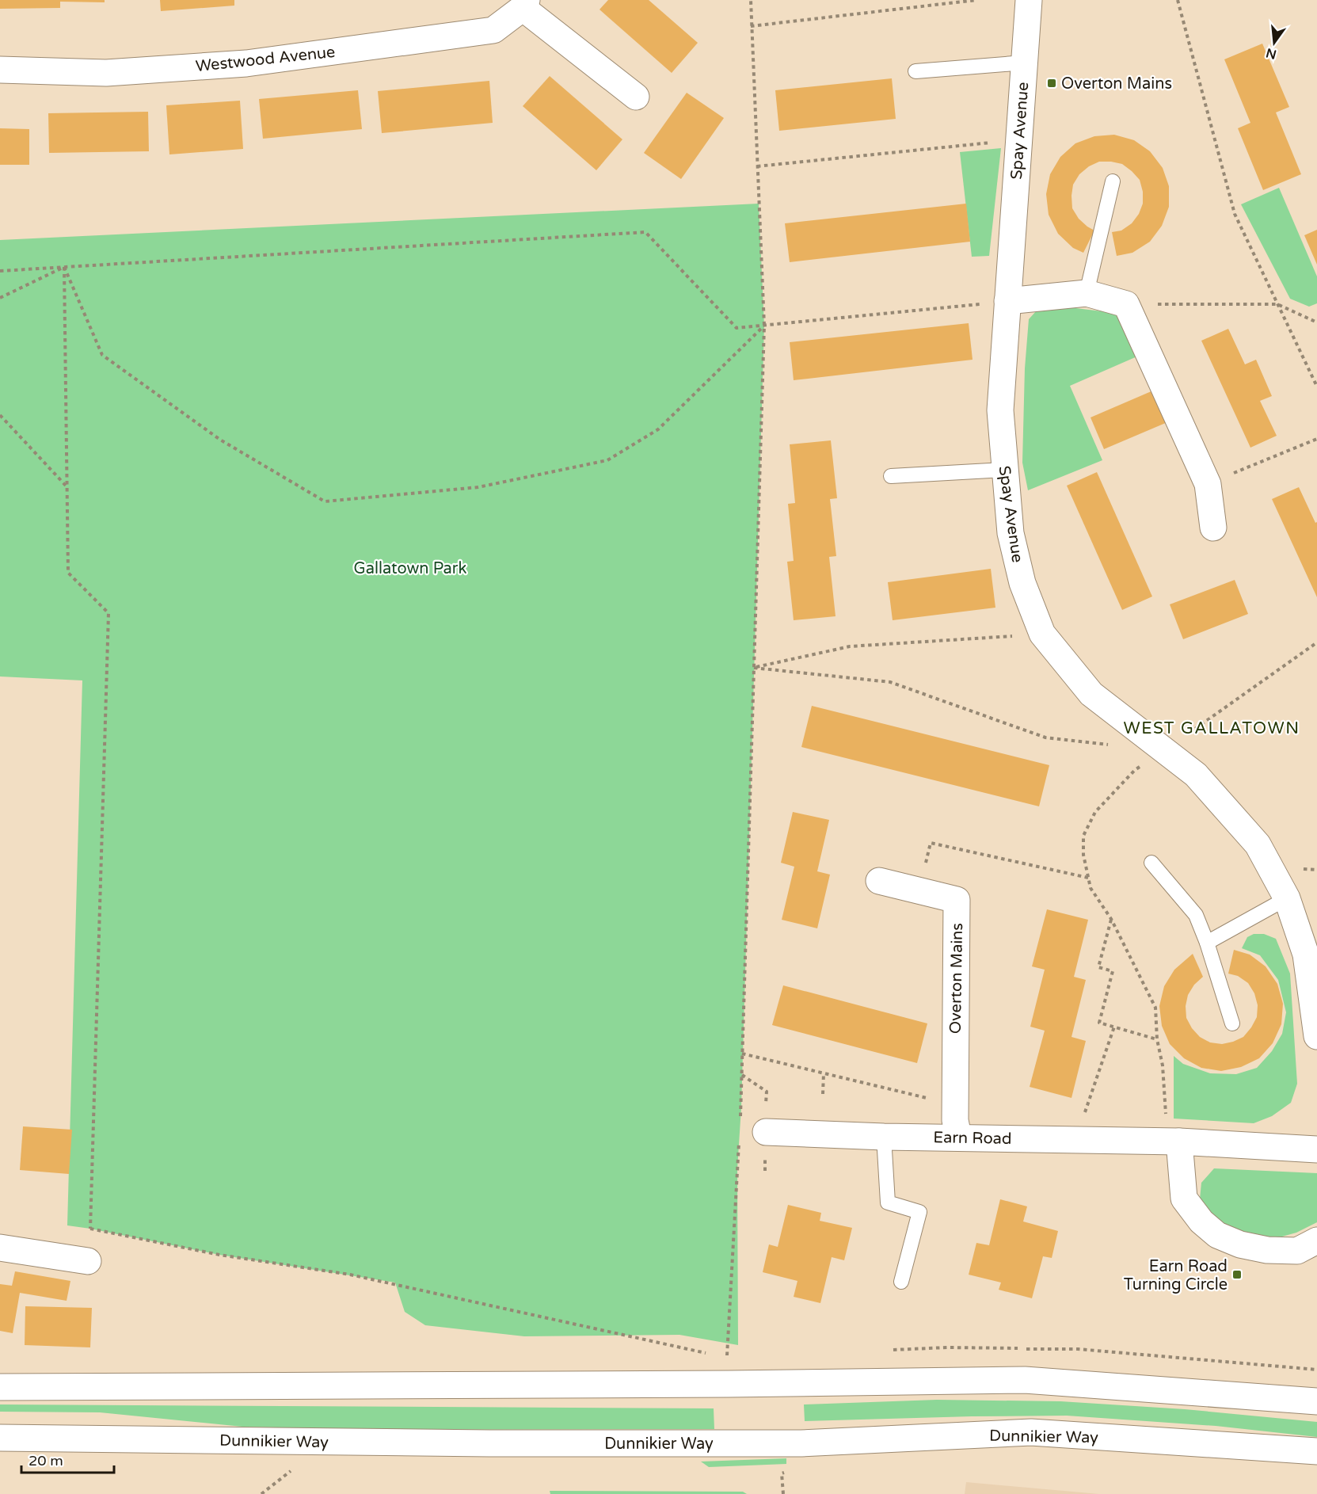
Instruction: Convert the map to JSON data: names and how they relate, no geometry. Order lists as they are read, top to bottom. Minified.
{"streets":{"street":["Westwood Avenue","Spay Avenue","Overton Mains","Earn Road","Dunnikier Way"]},"crossings":[["Overton Mains","Earn Road"]],"districts":["WEST GALLATOWN"],"parks":["Gallatown Park"],"places":{"transit":["Overton Mains","Earn Road Turning Circle"]},"scale_bar":"20 m","north":"bottom"}
